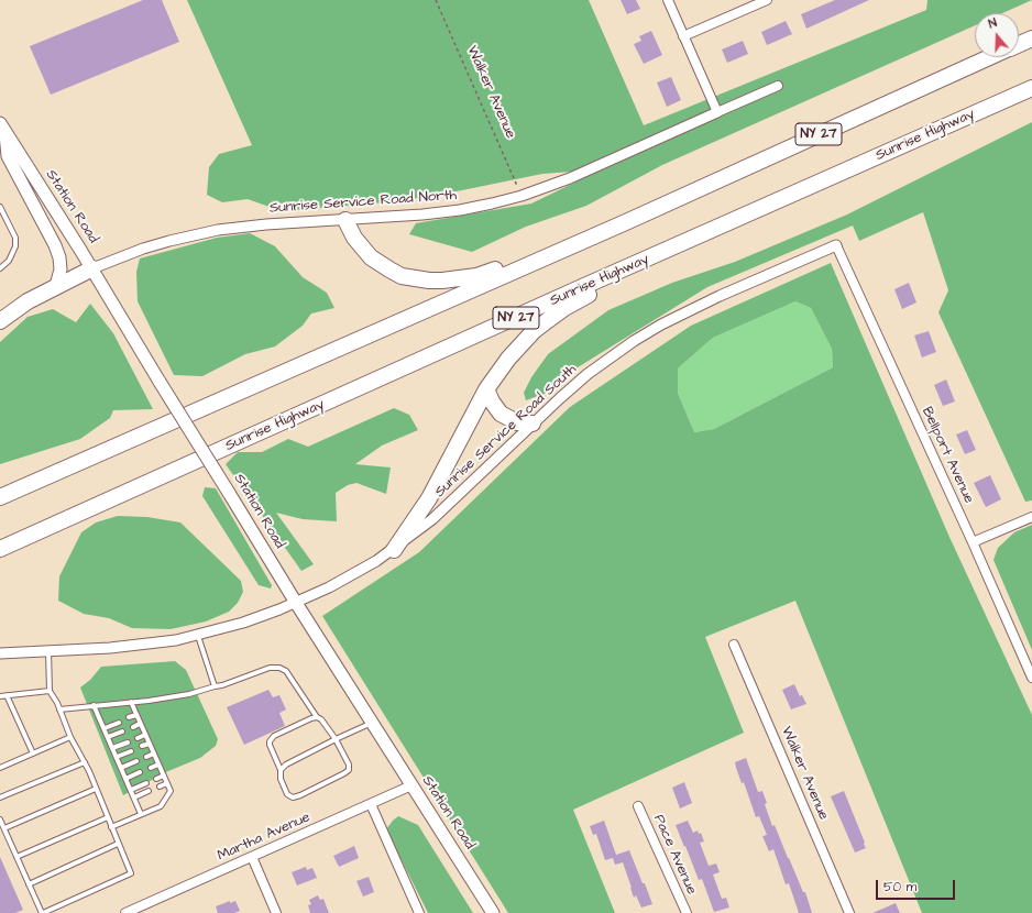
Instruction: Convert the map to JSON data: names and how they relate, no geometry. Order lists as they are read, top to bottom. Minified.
{"streets":{"highway":["NY 27","Sunrise Highway"],"main road":["Station Road"],"street":["Walker Avenue","Sunrise Service Road North","Sunrise Service Road South","Bellport Avenue","Martha Avenue","Pace Avenue"]},"crossings":[["Walker Avenue","Sunrise Service Road North"],["Sunrise Service Road North","Station Road"],["Station Road","Sunrise Service Road South"],["Station Road","Martha Avenue"],["Sunrise Service Road South","Bellport Avenue"]],"scale_bar":"50 m","north":"top"}
